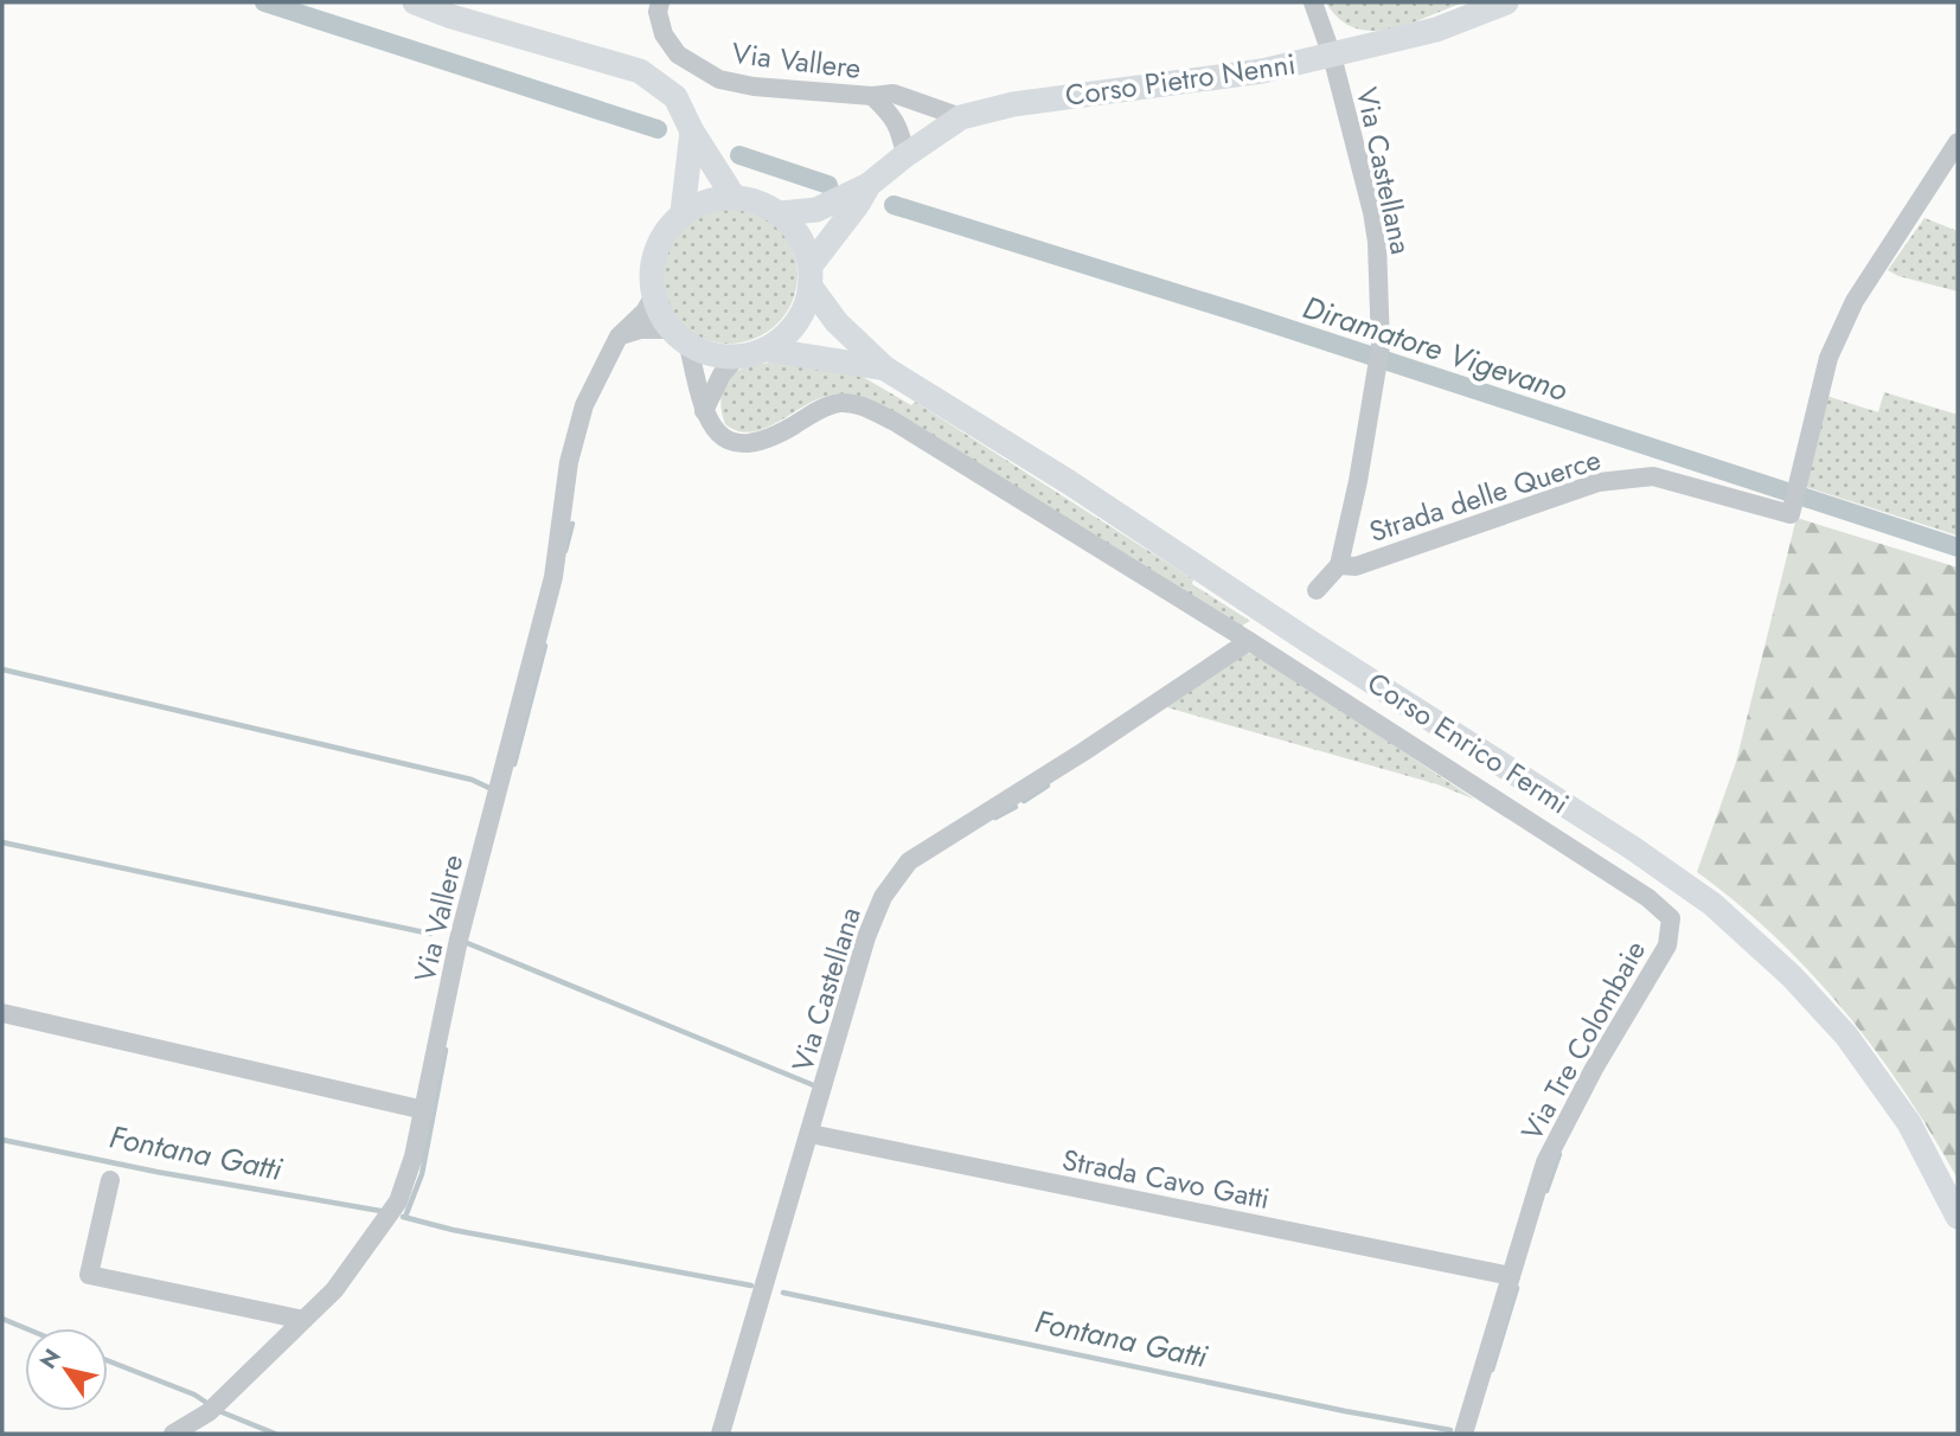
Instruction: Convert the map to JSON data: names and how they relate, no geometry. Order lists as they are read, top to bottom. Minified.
{"streets":{"main road":["Corso Pietro Nenni","Corso Enrico Fermi"],"street":["Via Vallere","Via Castellana","Strada delle Querce","Via Tre Colombaie","Strada Cavo Gatti"]},"crossings":[["Via Vallere","Corso Pietro Nenni"],["Via Vallere","Corso Enrico Fermi"],["Corso Pietro Nenni","Via Castellana"],["Corso Pietro Nenni","Corso Enrico Fermi"],["Via Castellana","Strada delle Querce"],["Via Castellana","Via Tre Colombaie"],["Via Castellana","Strada Cavo Gatti"],["Via Tre Colombaie","Strada Cavo Gatti"]],"water":["Diramatore Vigevano","Fontana Gatti"],"north":"top left"}
